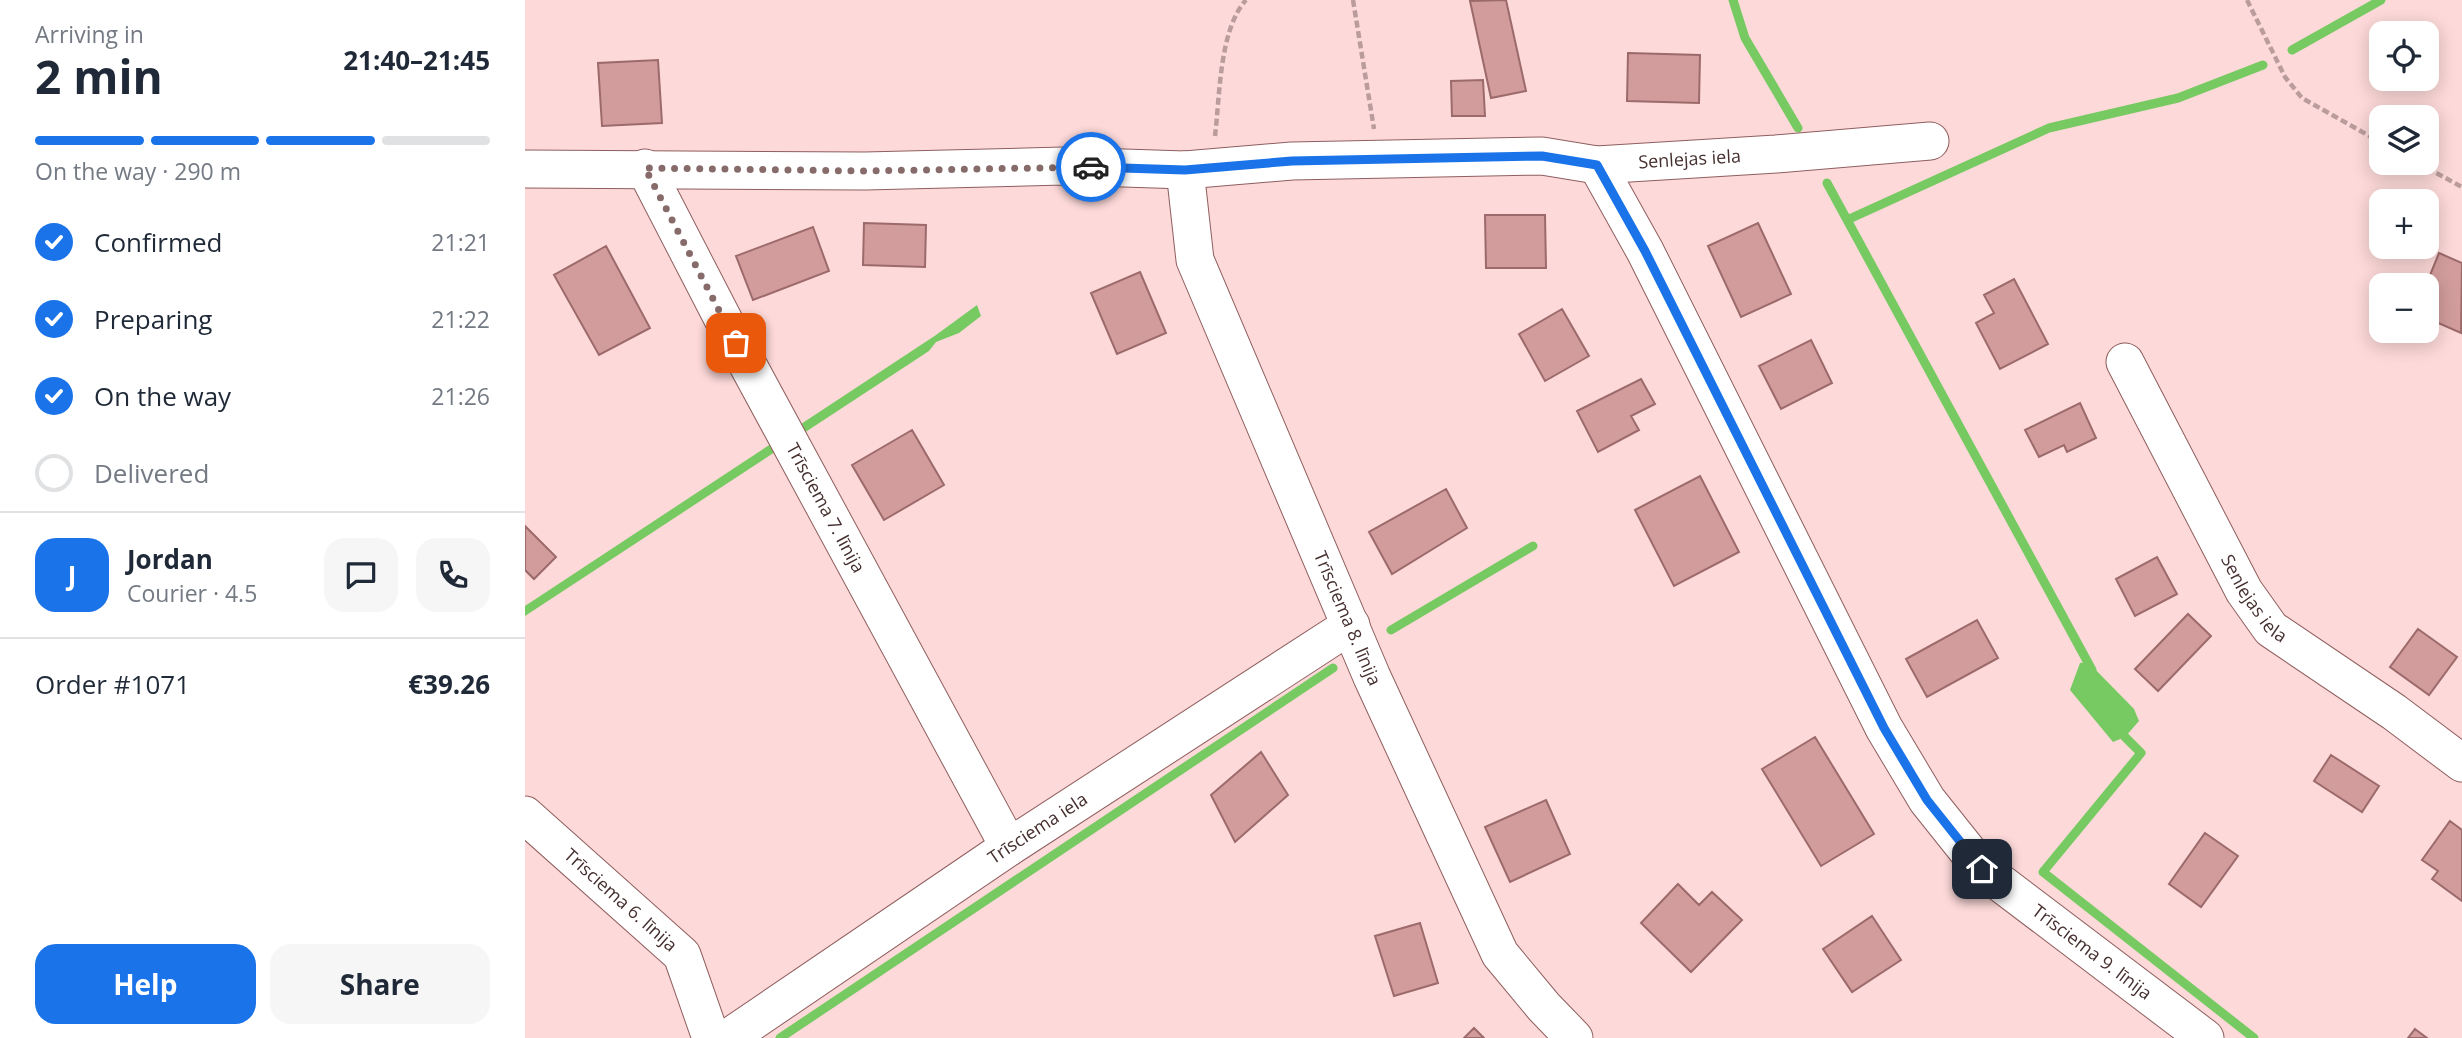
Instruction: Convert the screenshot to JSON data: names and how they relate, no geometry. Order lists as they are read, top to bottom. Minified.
{"streets":{"street":["Senlejas iela","Trīsciema 7. līnija","Trīsciema 8. līnija","Trīsciema iela","Trīsciema 6. līnija","Trīsciema 9. līnija"]},"crossings":[["Senlejas iela","Trīsciema 7. līnija"],["Senlejas iela","Trīsciema 8. līnija"],["Senlejas iela","Trīsciema 9. līnija"],["Trīsciema 7. līnija","Trīsciema iela"],["Trīsciema 8. līnija","Trīsciema iela"]],"page":{"heading":["2 min","Arriving in","21:40–21:45"],"panel":["Jordan","Courier · 4.5","Order #1071","€39.26"],"map_buttons":["+","−"],"bar":"On the way · 290 m","list":[["Confirmed","21:21"],["Preparing","21:22"],["On the way","21:26"],"Delivered"],"round":"J","buttons":["Help","Share"]}}
